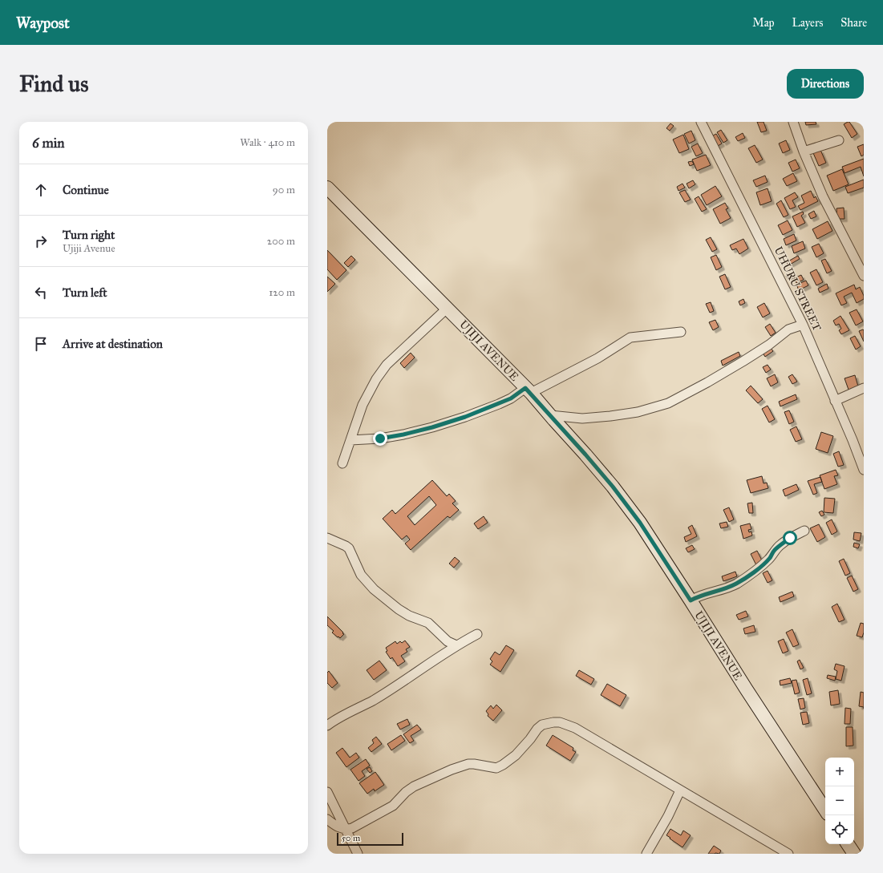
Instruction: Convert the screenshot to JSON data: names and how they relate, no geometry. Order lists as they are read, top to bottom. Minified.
{"streets":{"main road":["UJIJI AVENUE"],"street":["UHURU STREET"]},"scale_bar":"50 m","page":{"header":"Waypost","nav":["Map","Layers","Share"],"buttons":"Directions","title":"Find us","heading":["6 min","Walk · 410 m"],"list":[["Continue","90 m"],["Turn right","Ujiji Avenue","200 m"],["Turn left","120 m"],"Arrive at destination"],"map_buttons":["+","−"],"scale":"50 m"}}
